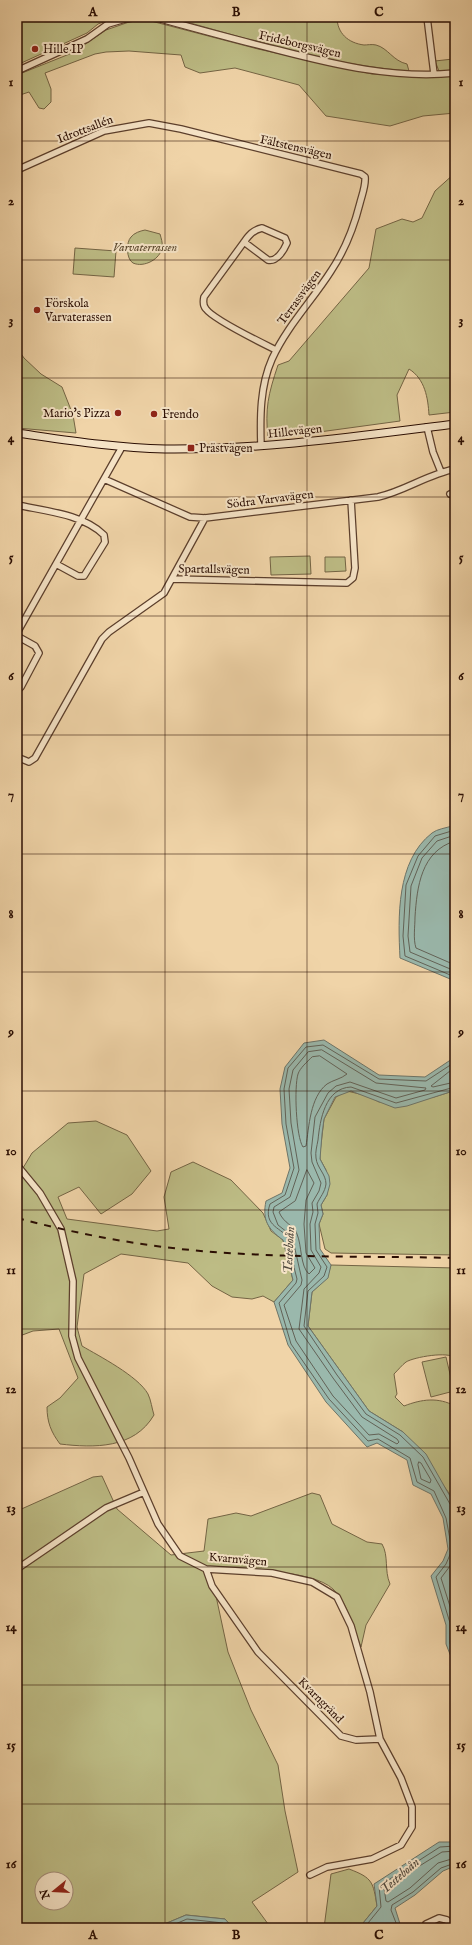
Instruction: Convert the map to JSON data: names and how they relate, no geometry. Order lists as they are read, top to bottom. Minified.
{"streets":{"street":["Frideborgsvägen","Idrottsallén","Fältstensvägen","Terrassvägen","Hillevägen","Södra Varvavägen","Spartallsvägen","Kvarnvägen","Kvarngränd"]},"crossings":[["Idrottsallén","Fältstensvägen"],["Fältstensvägen","Terrassvägen"],["Terrassvägen","Hillevägen"],["Södra Varvavägen","Spartallsvägen"],["Kvarnvägen","Kvarngränd"]],"water":["Testeboån"],"parks":["Varvaterrassen"],"places":{"other":["Hille IP","Förskola Varvaterassen","Mario's Pizza","Frendo"],"transit":["Prästvägen"]},"north":"left","grid":{"columns":["A","B","C"],"rows":["1","2","3","4","5","6","7","8","9","10","11","12","13","14","15","16"]}}
